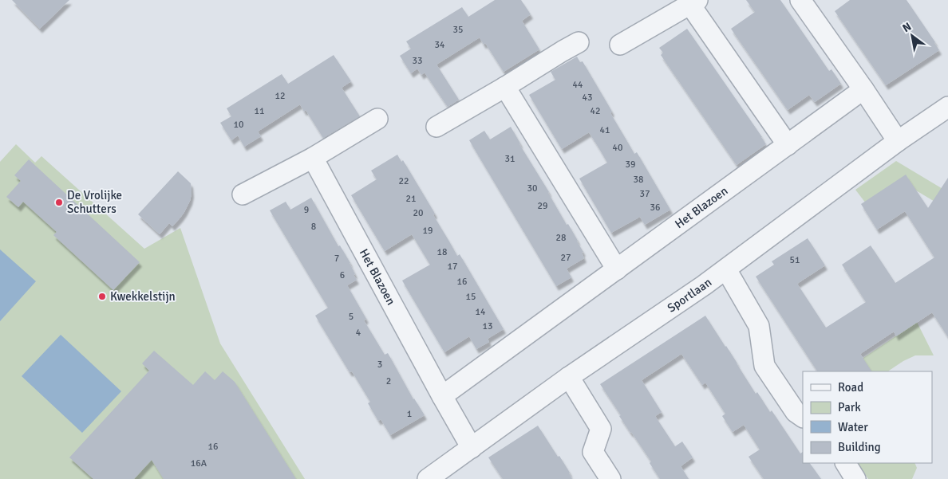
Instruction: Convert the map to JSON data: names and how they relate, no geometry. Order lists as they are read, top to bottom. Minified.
{"streets":{"street":["Het Blazoen","Sportlaan"]},"crossings":[["Het Blazoen","Sportlaan"]],"places":["De Vrolijke Schutters","Kwekkelstijn"],"house_numbers":["35","34","33","44","12","43","11","42","10","41","40","31","39","38","22","30","37","21","29","36","9","20","8","19","28","18","27","7","51","17","6","16","15","14","5","13","4","3","2","1","16","16A"],"legend":["Road","Park","Water","Building"],"north":"top left"}
